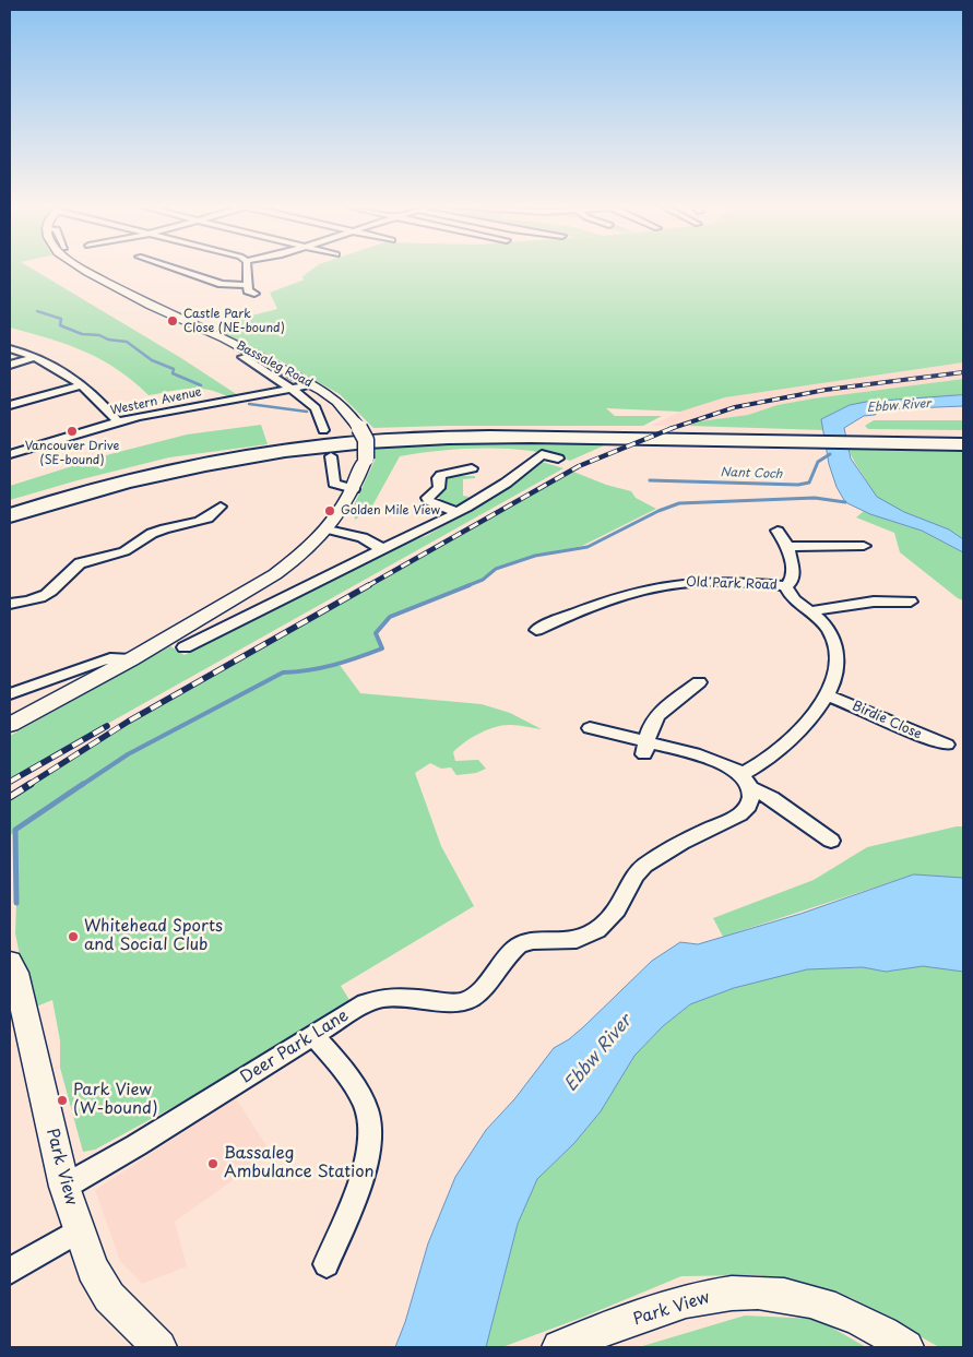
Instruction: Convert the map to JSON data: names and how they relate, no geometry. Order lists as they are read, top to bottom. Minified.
{"streets":{"street":["Bassaleg Road","Western Avenue","Old Park Road","Birdie Close","Deer Park Lane","Park View"]},"crossings":[["Bassaleg Road","Western Avenue"],["Old Park Road","Birdie Close"],["Old Park Road","Deer Park Lane"],["Deer Park Lane","Park View"]],"water":["Ebbw River","Nant Coch"],"places":["Castle Park Close (NE-bound)","Vancouver Drive (SE-bound)","Golden Mile View","Whitehead Sports and Social Club","Park View (W-bound)","Bassaleg Ambulance Station"]}
